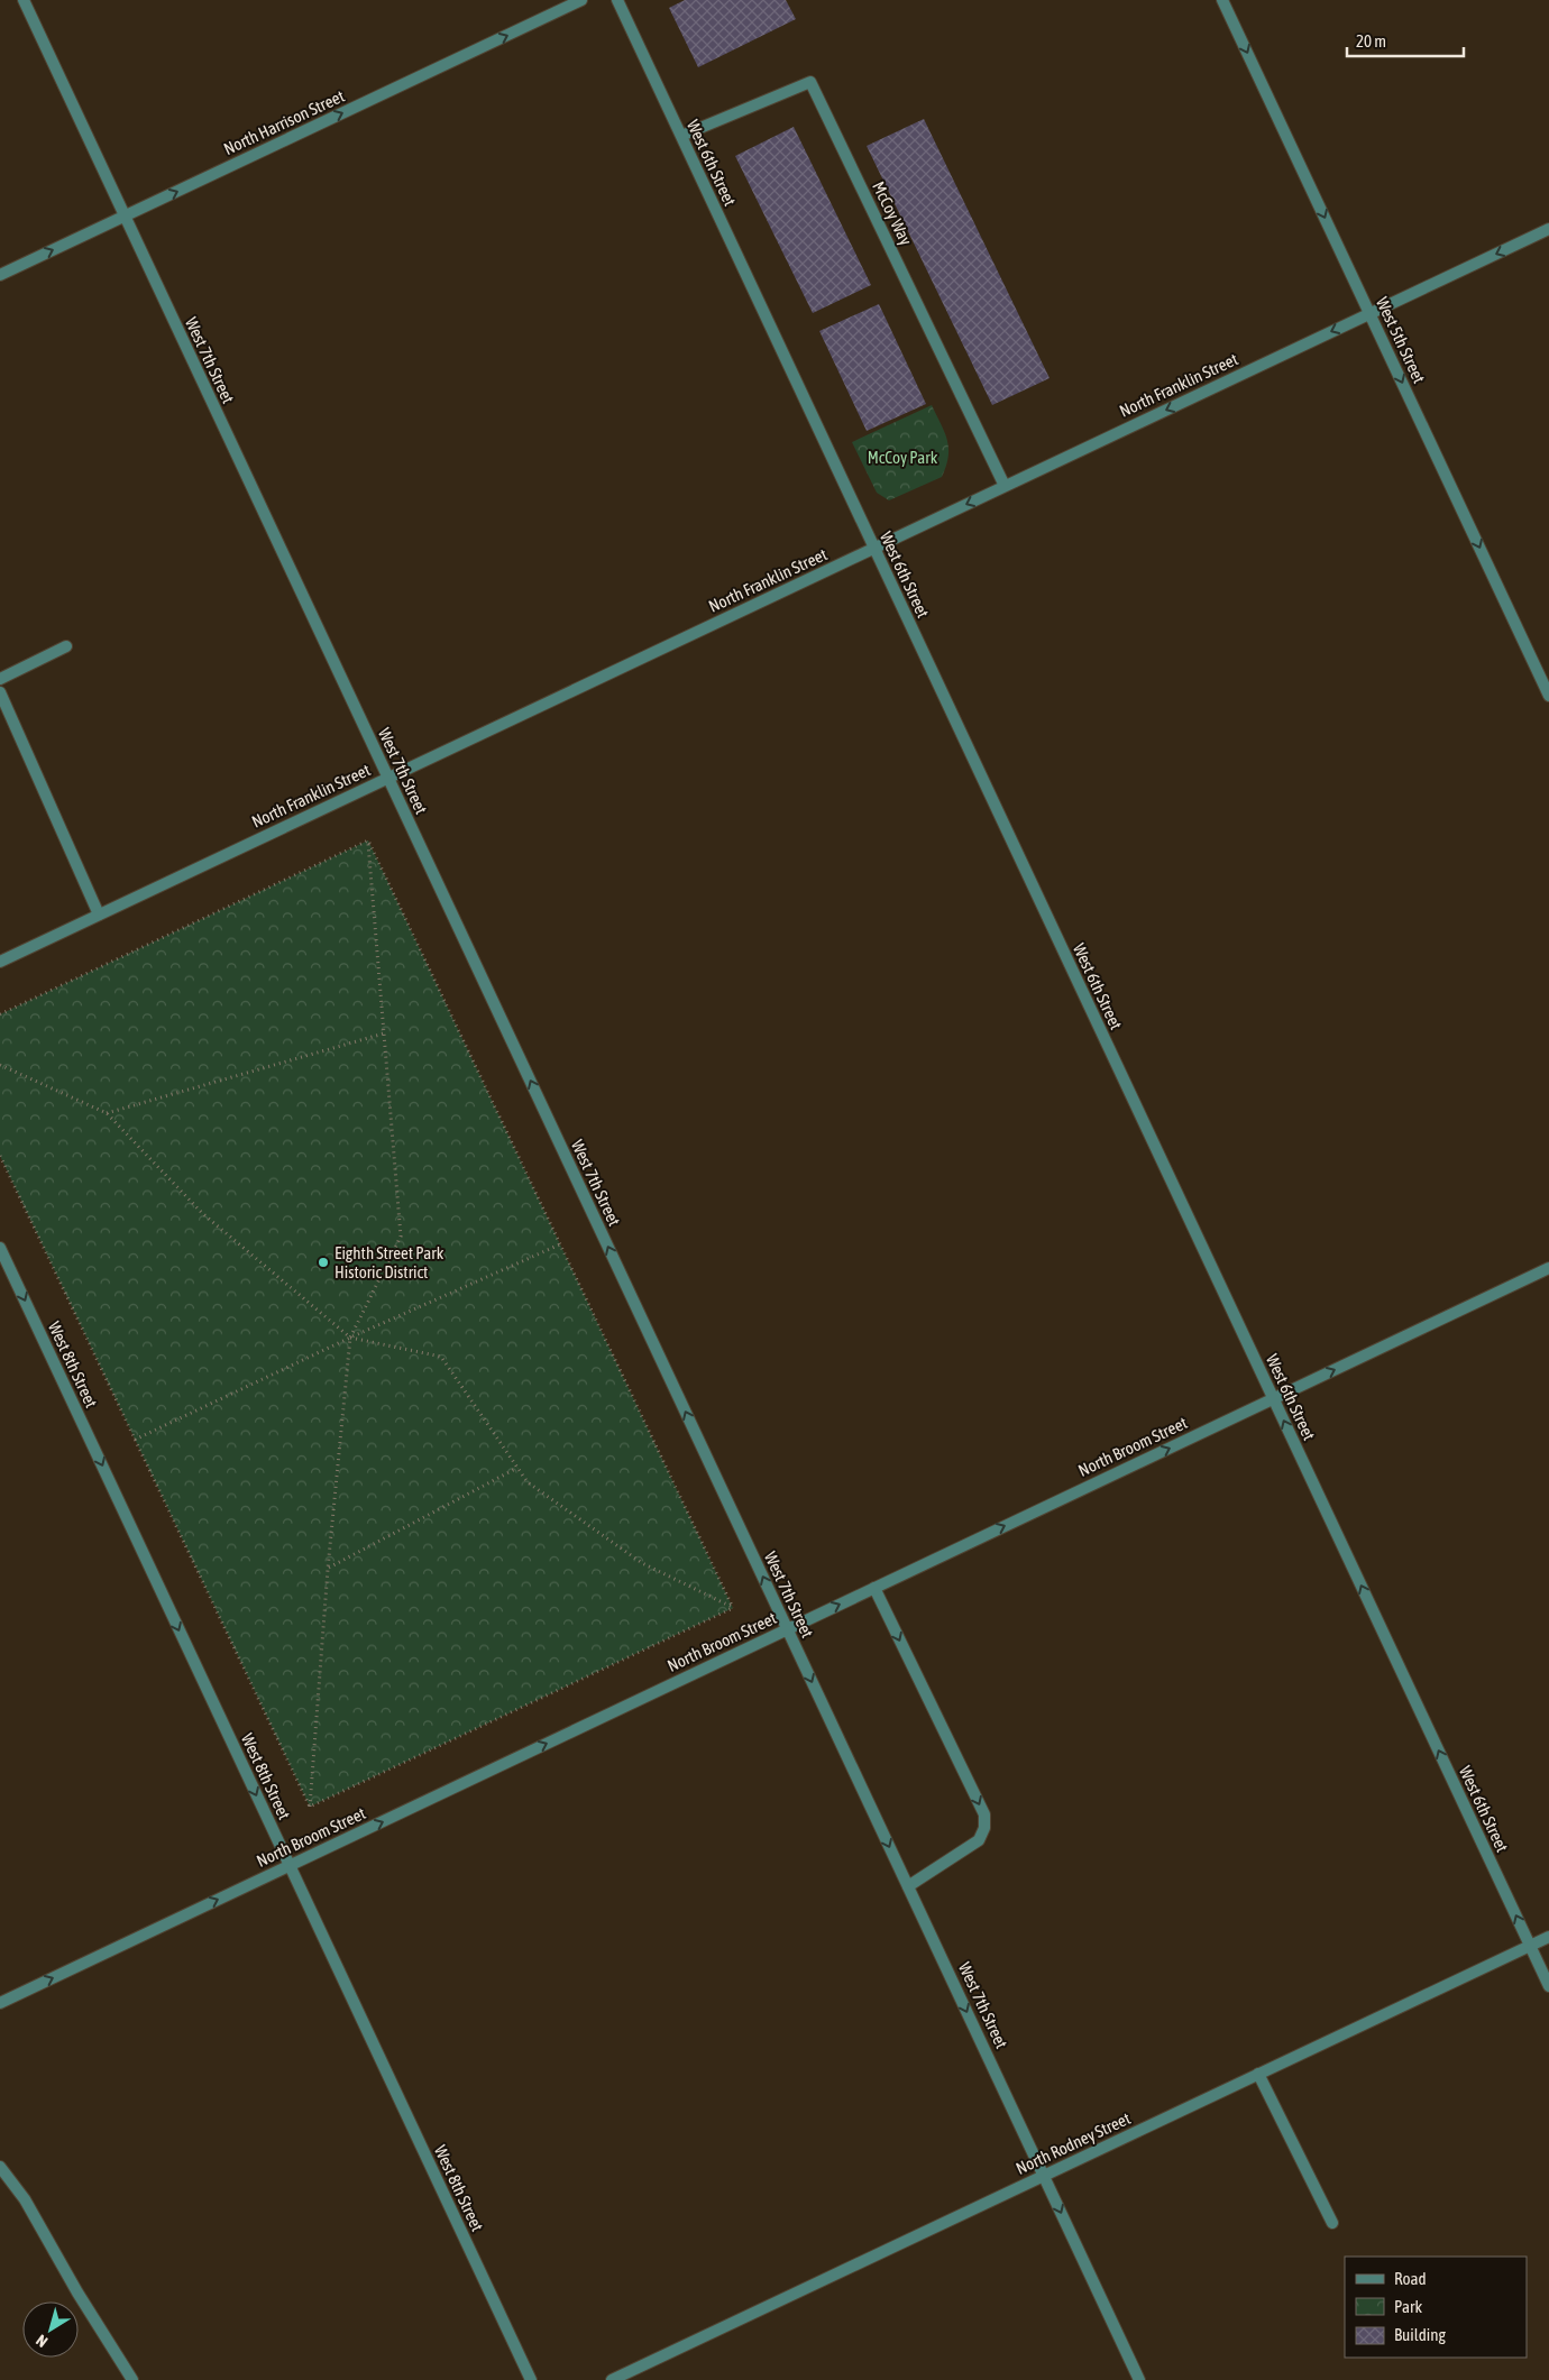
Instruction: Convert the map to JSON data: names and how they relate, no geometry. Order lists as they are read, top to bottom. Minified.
{"streets":{"street":["North Harrison Street","West 6th Street","McCoy Way","West 5th Street","West 7th Street","North Franklin Street","West 8th Street","North Broom Street","North Rodney Street"]},"crossings":[["North Harrison Street","West 7th Street"],["West 6th Street","McCoy Way"],["West 6th Street","North Franklin Street"],["West 6th Street","North Broom Street"],["West 6th Street","North Rodney Street"],["McCoy Way","North Franklin Street"],["West 5th Street","North Franklin Street"],["West 7th Street","North Franklin Street"],["West 7th Street","North Broom Street"],["West 7th Street","North Rodney Street"],["West 8th Street","North Broom Street"]],"one_way":["North Harrison Street","West 5th Street","North Franklin Street","West 8th Street","North Broom Street"],"parks":["McCoy Park"],"places":["Eighth Street Park Historic District"],"legend":["Road","Park","Building"],"scale_bar":"20 m","north":"bottom left"}
